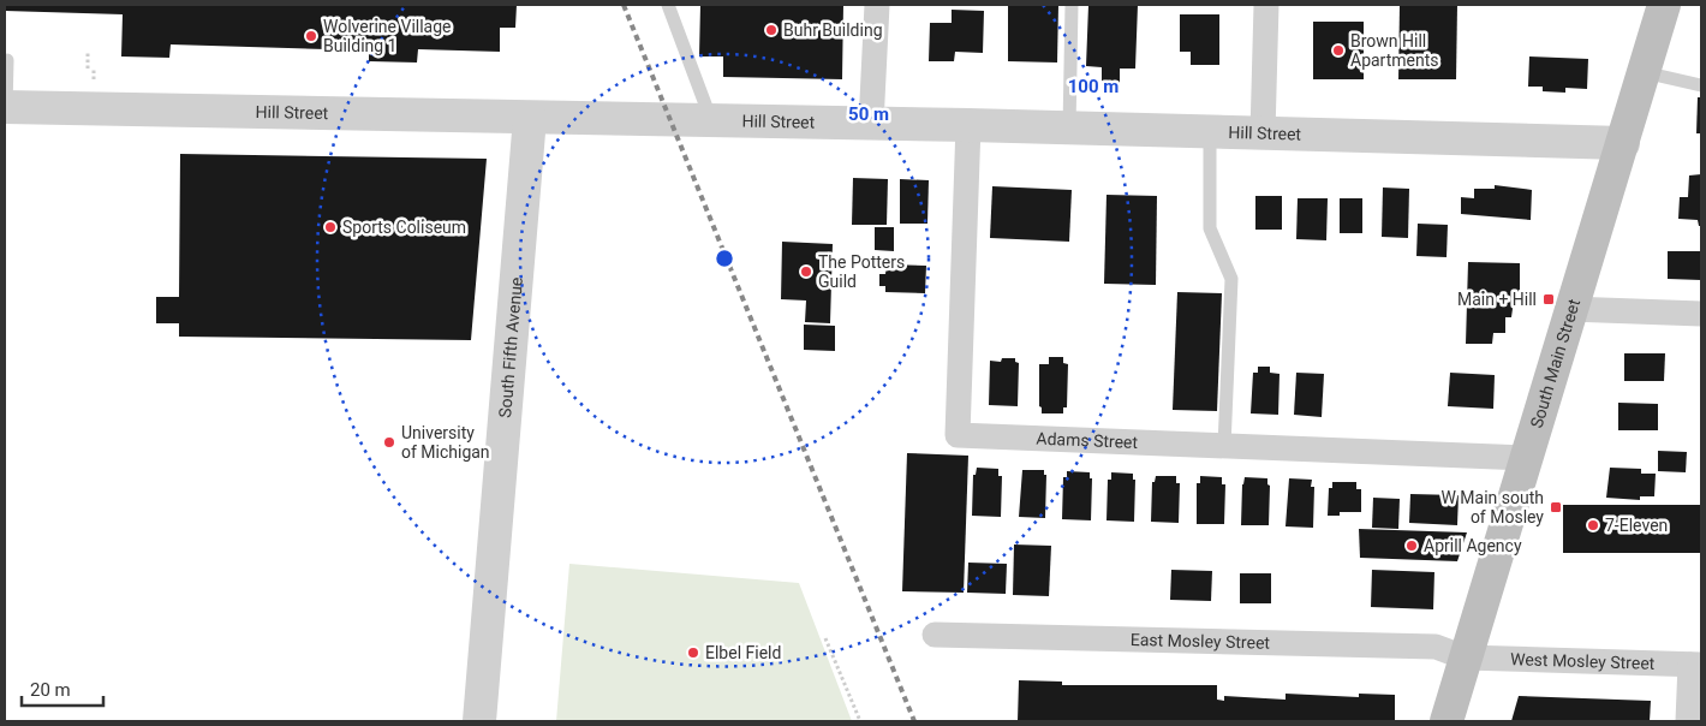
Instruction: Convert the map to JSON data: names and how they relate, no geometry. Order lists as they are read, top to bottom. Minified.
{"streets":{"main road":["South Main Street"],"street":["Hill Street","South Fifth Avenue","Adams Street","East Mosley Street","West Mosley Street"]},"crossings":[["Hill Street","South Fifth Avenue"],["Hill Street","South Main Street"],["Hill Street","Adams Street"],["South Main Street","Adams Street"],["South Main Street","East Mosley Street"],["South Main Street","West Mosley Street"],["East Mosley Street","West Mosley Street"]],"places":{"other":["Buhr Building","Wolverine Village Building 1","Brown Hill Apartments","Sports Coliseum","The Potters Guild","University of Michigan","7-Eleven","Aprill Agency","Elbel Field"],"transit":["Main + Hill","W Main south of Mosley"]},"scale_bar":"20 m","rings":["100 m","50 m"]}
